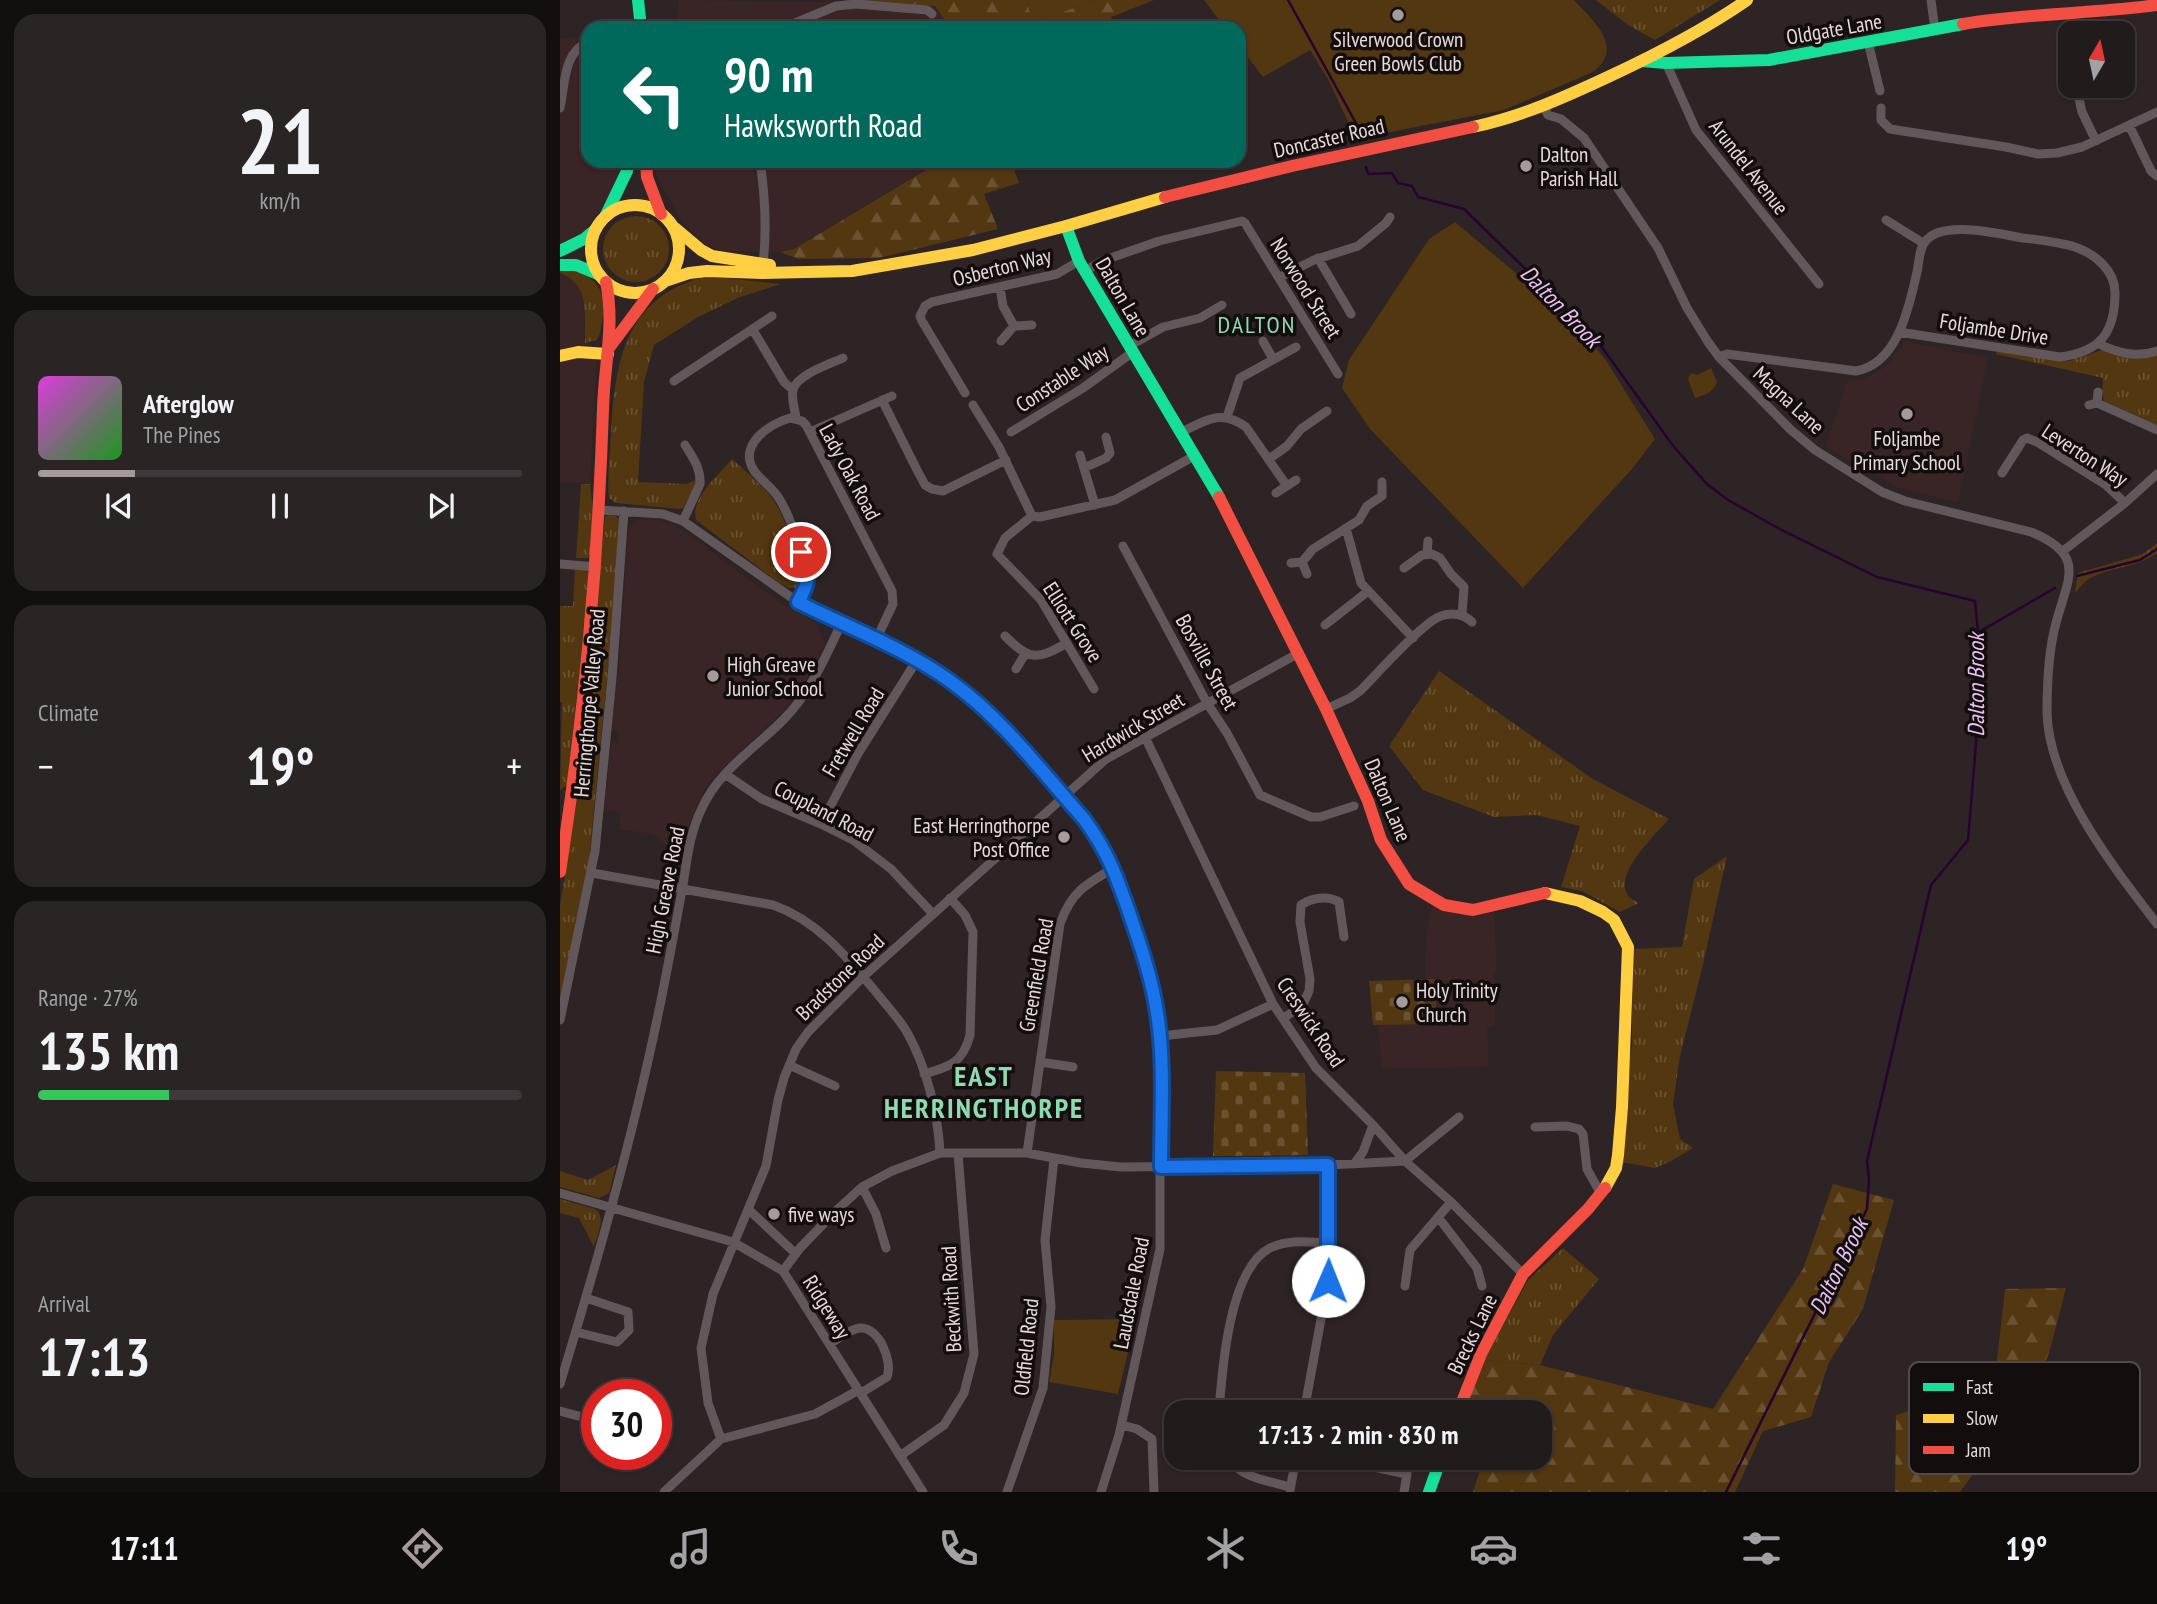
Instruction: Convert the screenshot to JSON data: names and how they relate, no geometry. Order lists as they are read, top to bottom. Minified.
{"streets":{"main road":["Oldgate Lane","Doncaster Road","Dalton Lane","Herringthorpe Valley Road","Brecks Lane"],"street":["Arundel Avenue","Osberton Way","Norwood Street","Foljambe Drive","Constable Way","Magna Lane","Leverton Way","Lady Oak Road","Elliott Grove","Bosville Street","Hardwick Street","Fretwell Road","Coupland Road","High Greave Road","Greenfield Road","Bradstone Road","Creswick Road","Laudsdale Road","Beckwith Road","Ridgeway","Oldfield Road"]},"crossings":[["Oldgate Lane","Doncaster Road"],["Oldgate Lane","Arundel Avenue"],["Doncaster Road","Dalton Lane"],["Doncaster Road","Magna Lane"],["Doncaster Road","Herringthorpe Valley Road"],["Osberton Way","Norwood Street"],["Osberton Way","Dalton Lane"],["Dalton Lane","Constable Way"],["Dalton Lane","Hardwick Street"],["Dalton Lane","Creswick Road"],["Dalton Lane","Brecks Lane"],["Lady Oak Road","Laudsdale Road"],["Bosville Street","Hardwick Street"],["Herringthorpe Valley Road","Laudsdale Road"],["Hardwick Street","Bradstone Road"],["Hardwick Street","Creswick Road"],["Hardwick Street","Laudsdale Road"],["Fretwell Road","Coupland Road"],["Fretwell Road","Laudsdale Road"],["Coupland Road","High Greave Road"],["Coupland Road","Bradstone Road"],["High Greave Road","Laudsdale Road"],["High Greave Road","Ridgeway"],["Greenfield Road","Laudsdale Road"],["Bradstone Road","Laudsdale Road"],["Bradstone Road","Ridgeway"],["Creswick Road","Brecks Lane"],["Beckwith Road","Ridgeway"]],"districts":["DALTON","EAST HERRINGTHORPE"],"water":["Dalton Brook"],"places":["Silverwood Crown Green Bowls Club","Dalton Parish Hall","Foljambe Primary School","High Greave Junior School","East Herringthorpe Post Office","Holy Trinity Church","five ways"],"legend":["Fast","Slow","Jam"],"north":"top","page":{"tile":[["21","km/h"],"Climate",["Range · 27%","135 km"],["Arrival","17:13"]],"turn":["90 m","Hawksworth Road"],"song":["Afterglow","The Pines"],"heat":["−","19°","+"],"limit":"30","trip":"17:13 · 2 min · 830 m","tabs":["17:11","19°"]}}
